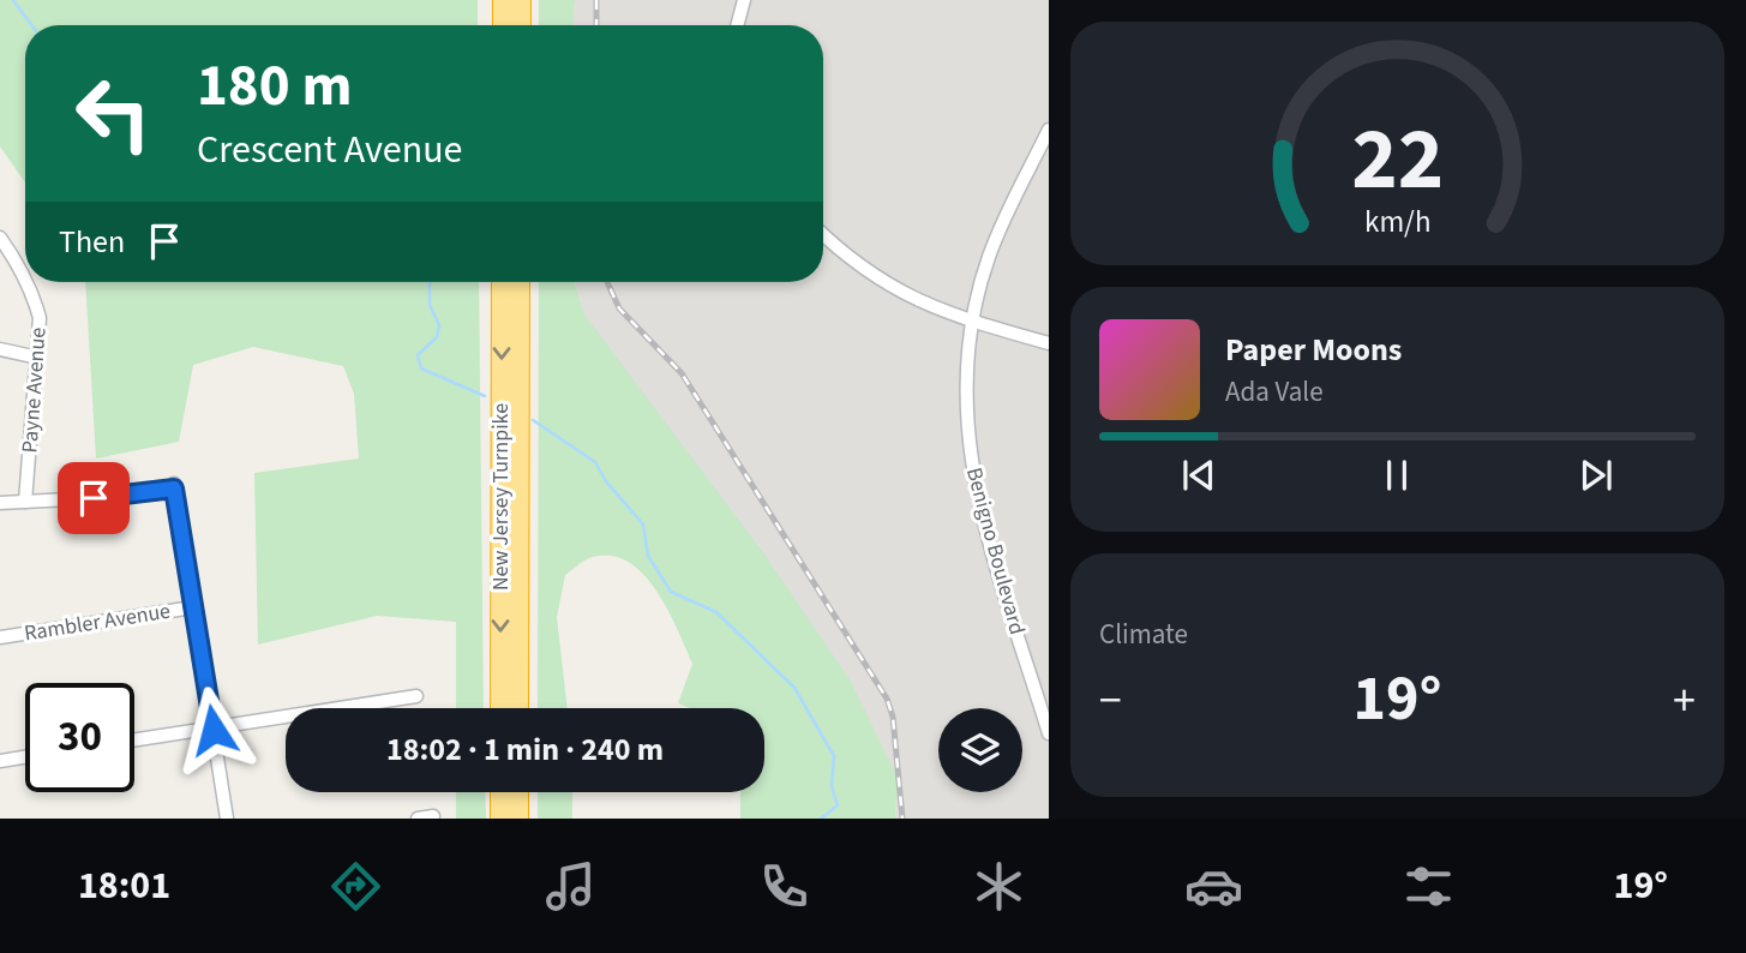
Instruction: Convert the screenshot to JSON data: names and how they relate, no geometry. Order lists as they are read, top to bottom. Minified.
{"streets":{"highway":["New Jersey Turnpike"],"street":["Payne Avenue","Benigno Boulevard","Rambler Avenue"]},"page":{"turn":["180 m","Crescent Avenue"],"then":"Then","song":["Paper Moons","Ada Vale"],"tile":"Climate","heat":["−","19°","+"],"limit":"30","trip":"18:02 · 1 min · 240 m","tabs":["18:01","19°"],"gauge":["22","km/h"]}}
